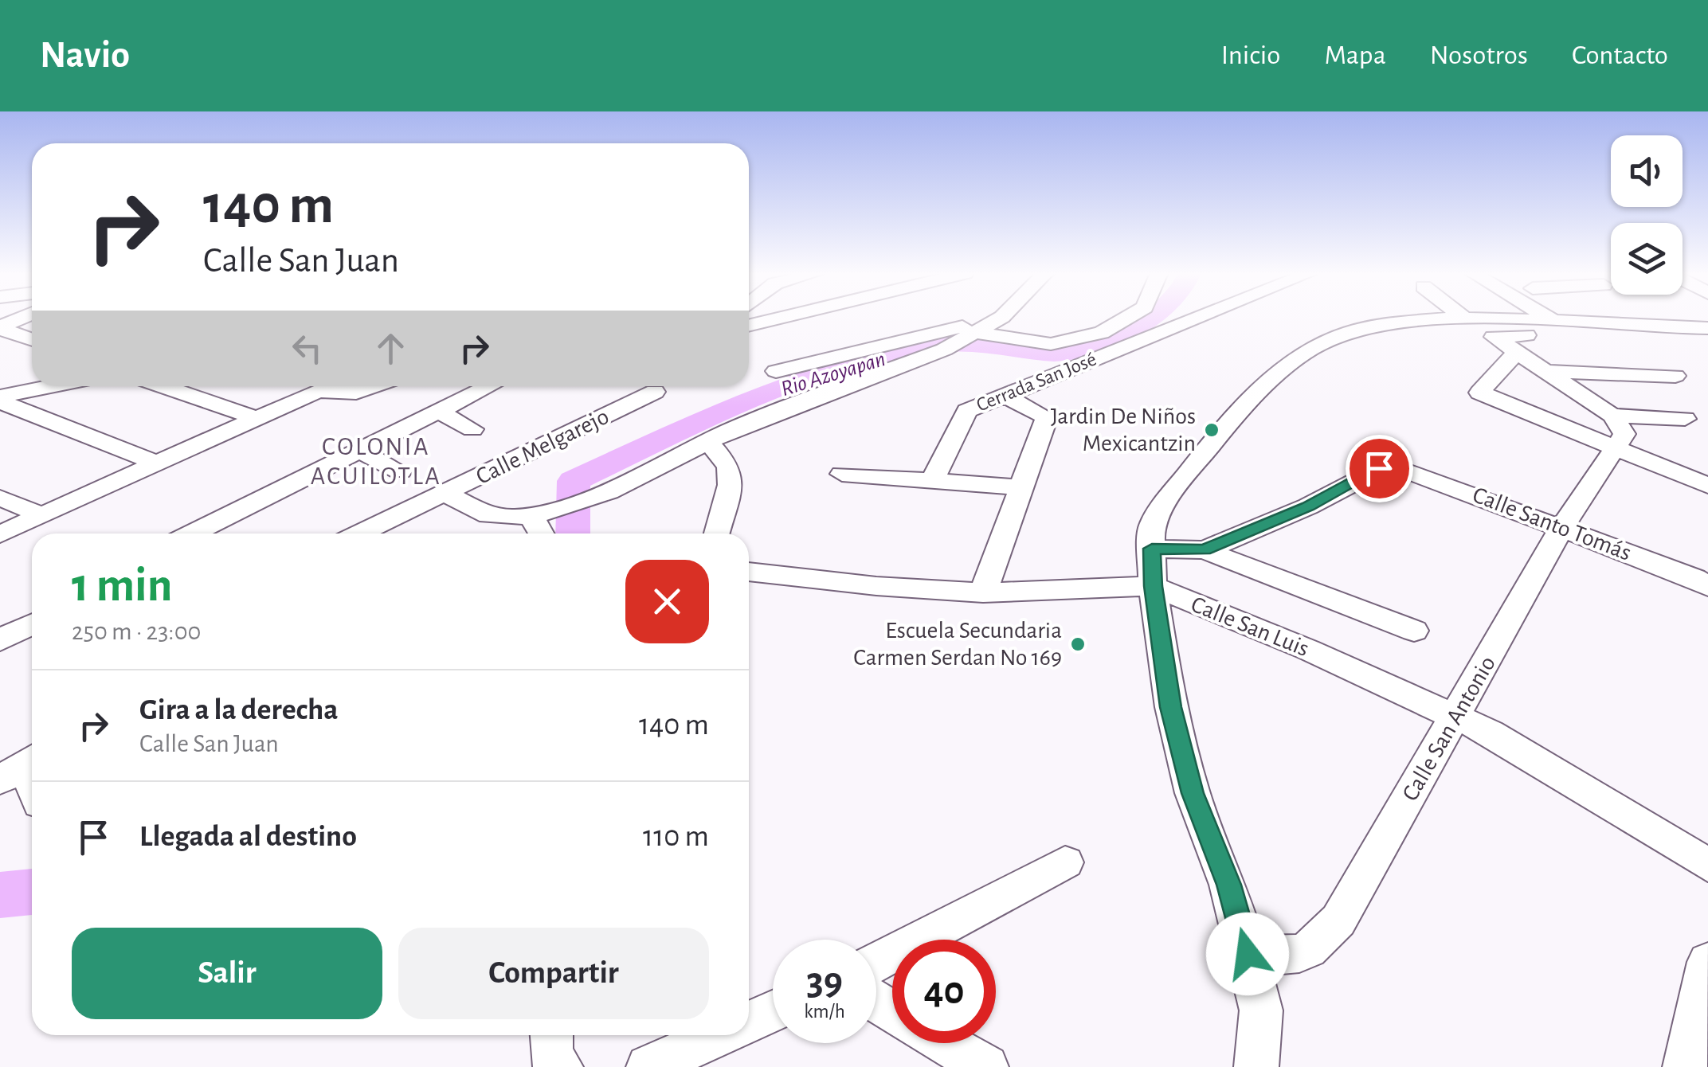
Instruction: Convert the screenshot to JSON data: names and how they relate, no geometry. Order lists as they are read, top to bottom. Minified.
{"streets":{"street":["Cerrada San José","Calle Melgarejo","Calle Santo Tomás","Calle San Luis","Calle San Antonio"]},"crossings":[["Calle Santo Tomás","Calle San Antonio"],["Calle San Luis","Calle San Antonio"]],"districts":["COLONIA ACUILOTLA"],"water":["Rio Azoyapan"],"places":["Jardin De Niños Mexicantzin","Escuela Secundaria Carmen Serdan No 169"],"page":{"header":"Navio","nav":["Inicio","Mapa","Nosotros","Contacto"],"turn":["140 m","Calle San Juan"],"heading":["1 min","250 m · 23:00"],"list":[{"name":"Gira a la derecha","note":"Calle San Juan","value":"140 m"},{"name":"Llegada al destino","value":"110 m"}],"buttons":["Salir","Compartir"],"speed":"39 km/h","limit":"40"}}
